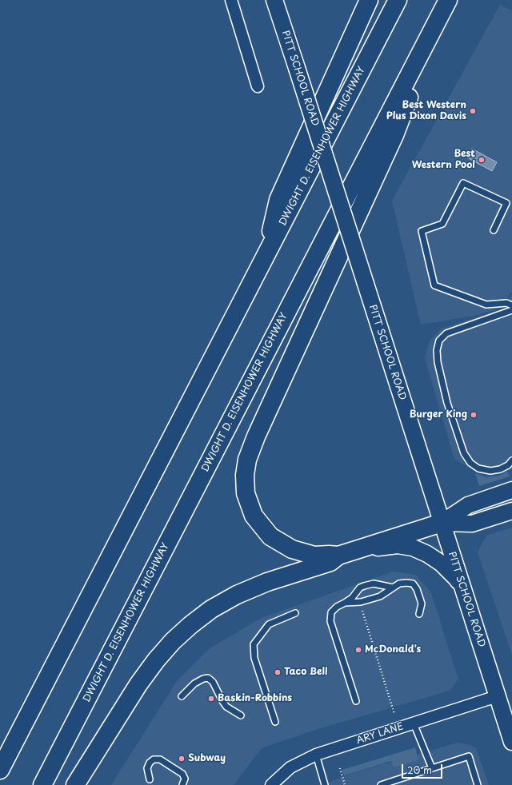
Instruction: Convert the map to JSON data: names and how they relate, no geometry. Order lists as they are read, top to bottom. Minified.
{"streets":{"highway":["DWIGHT D. EISENHOWER HIGHWAY"],"main road":["PITT SCHOOL ROAD"],"street":["ARY LANE"]},"crossings":[["PITT SCHOOL ROAD","ARY LANE"]],"places":["Best Western Plus Dixon Davis","Best Western Pool","Burger King","McDonald's","Taco Bell","Baskin-Robbins","Subway"],"scale_bar":"20 m"}
